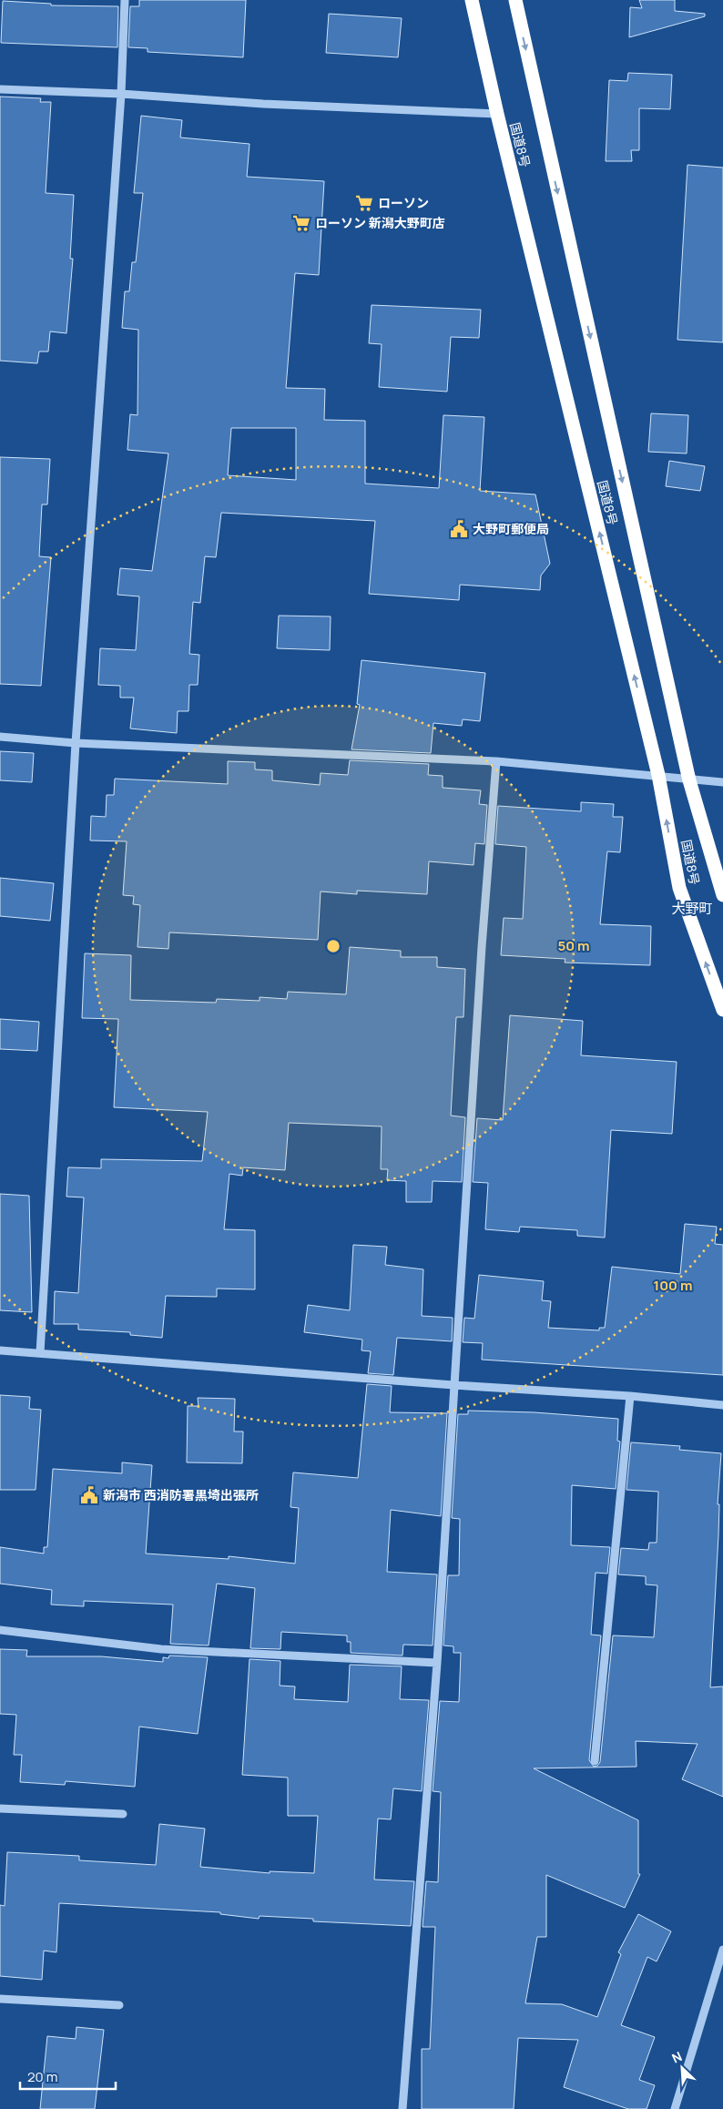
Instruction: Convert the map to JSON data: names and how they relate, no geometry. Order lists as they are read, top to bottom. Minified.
{"streets":{"highway":["国道8号"]},"districts":["大野町"],"places":{"supermarket":["ローソン","ローソン 新潟大野町店"],"public building":["大野町郵便局","新潟市 西消防署黒埼出張所"]},"scale_bar":"20 m","north":"top left","rings":["50 m","100 m"]}
